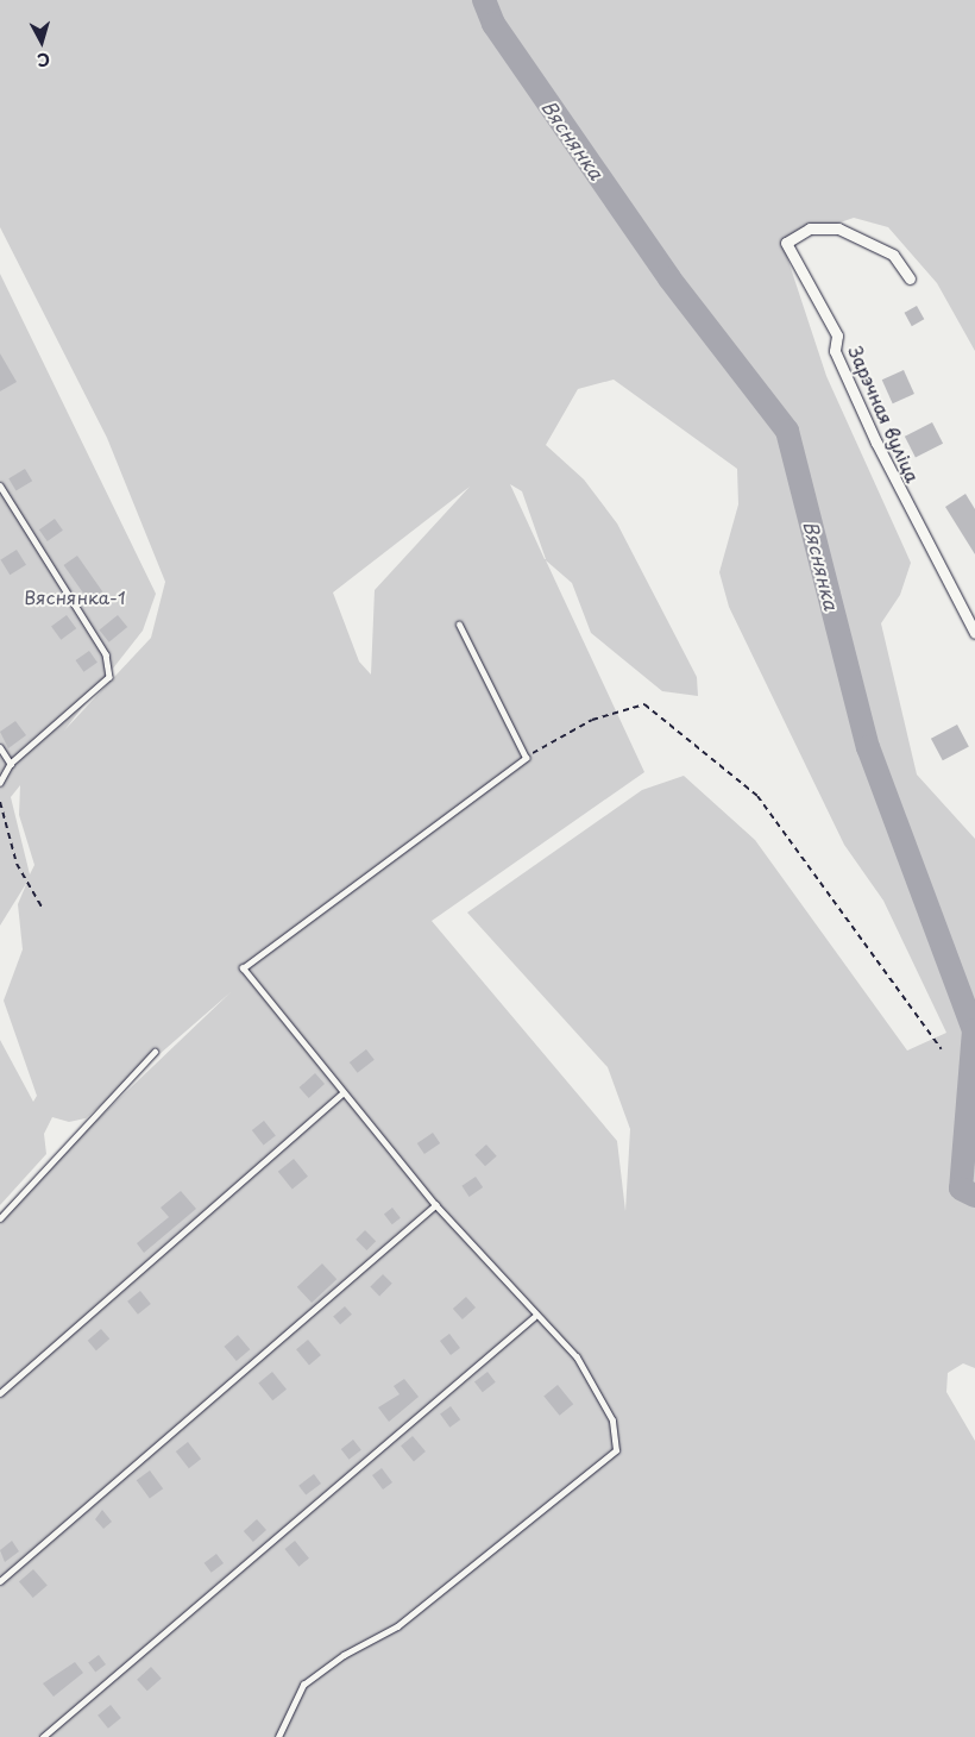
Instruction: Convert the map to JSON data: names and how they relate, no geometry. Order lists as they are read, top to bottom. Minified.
{"streets":{"street":["Зарэчная вуліца"]},"water":["Вяснянка"],"parks":["Вяснянка-1"],"north":"bottom"}
